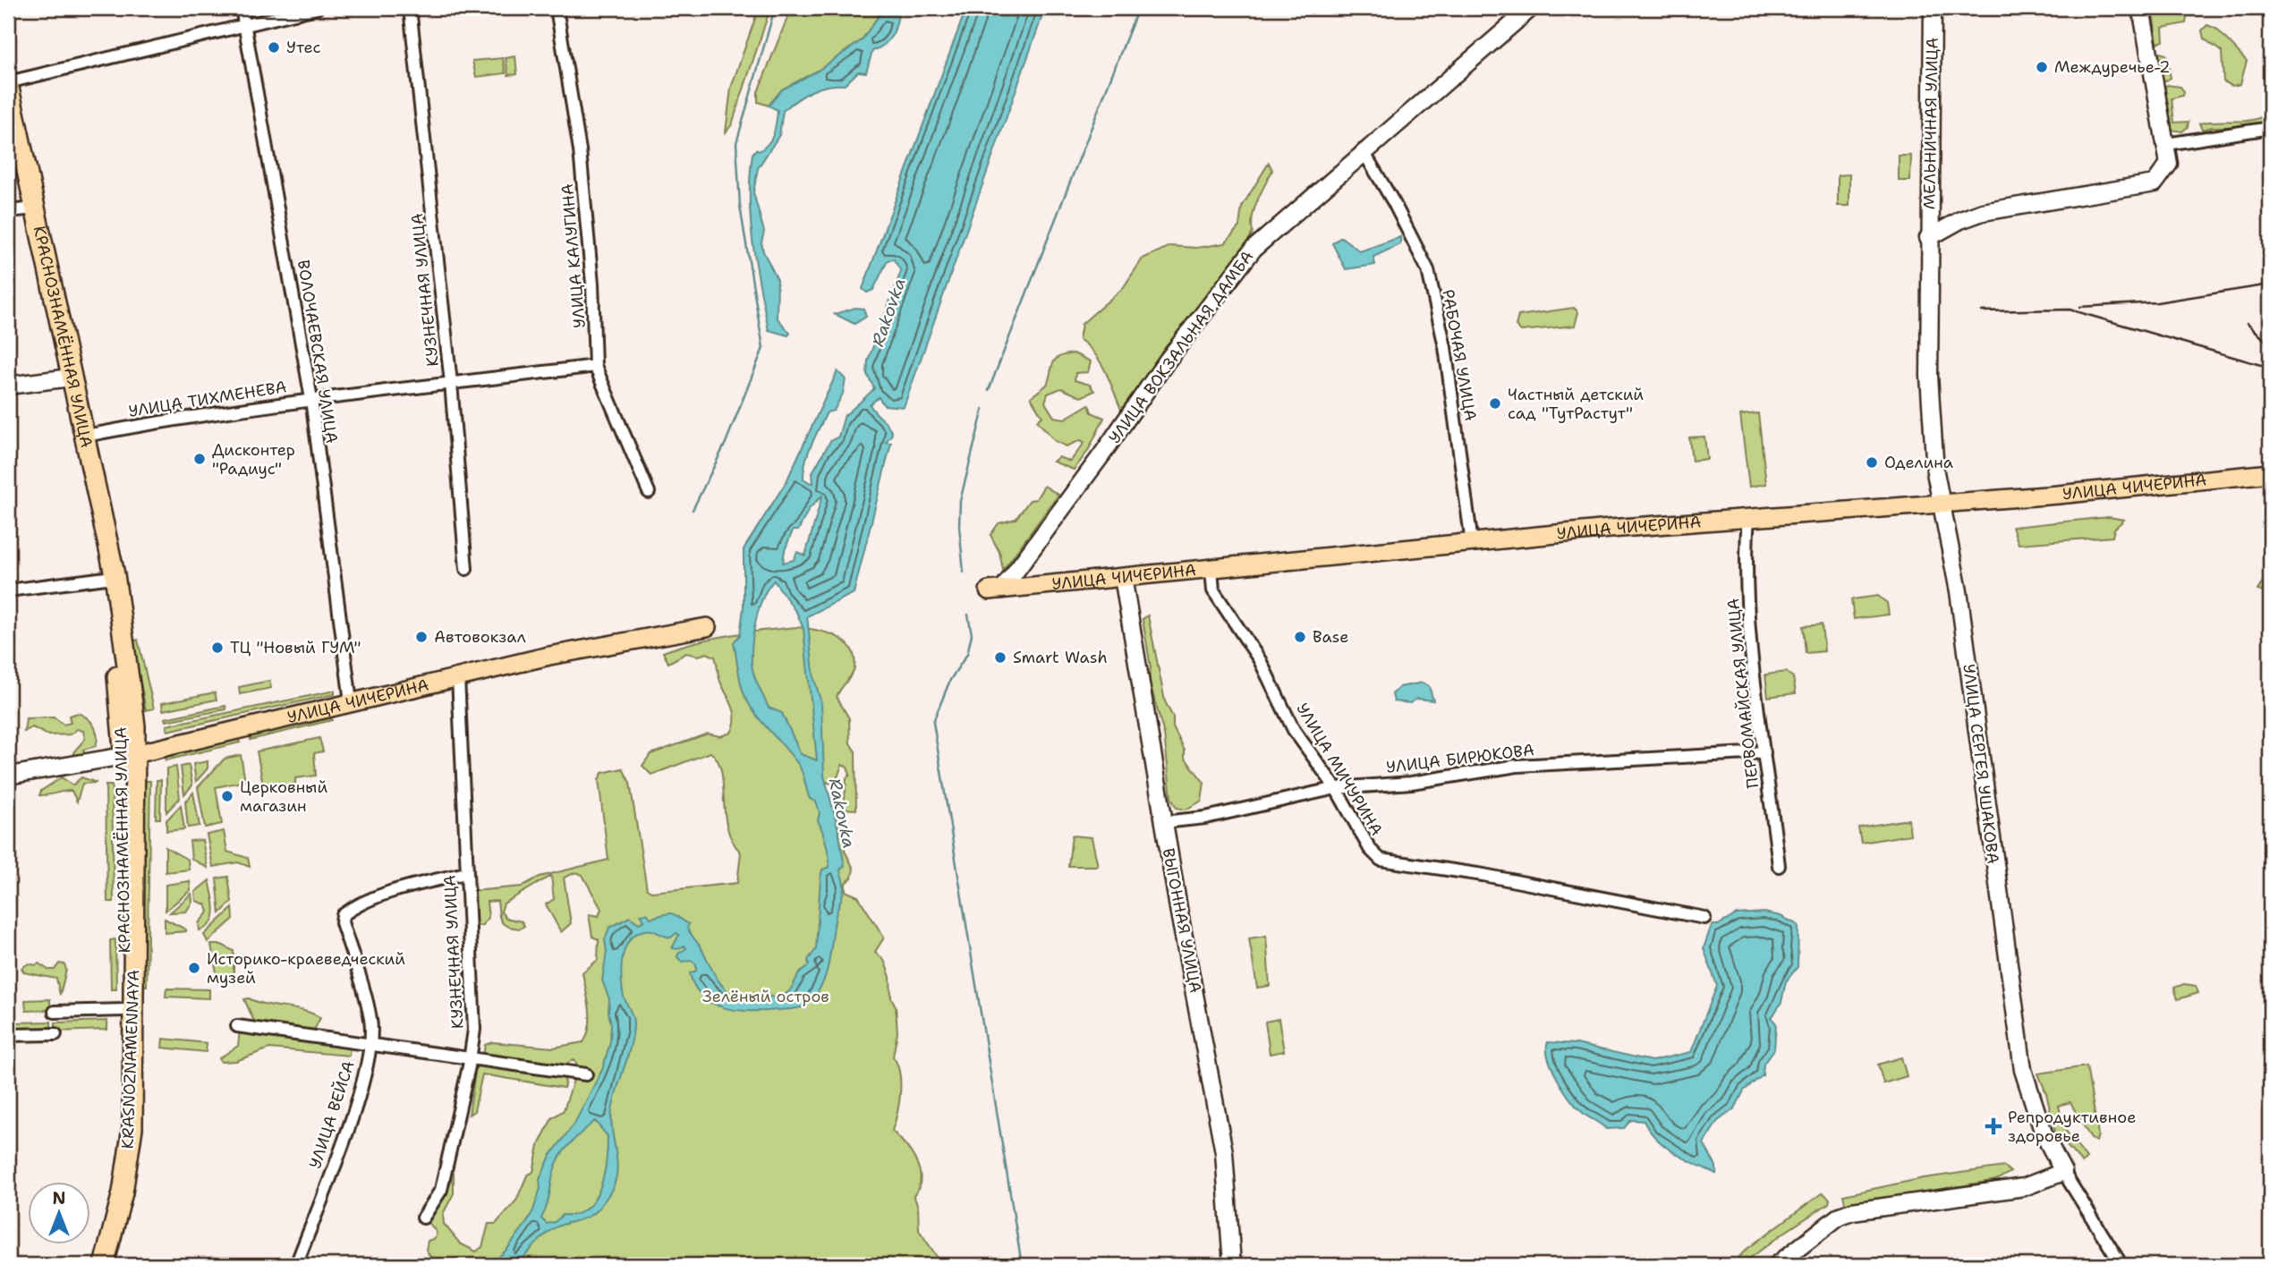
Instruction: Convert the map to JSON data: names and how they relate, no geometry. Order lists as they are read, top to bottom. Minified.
{"streets":{"highway":["КРАСНОЗНАМЁННАЯ УЛИЦА","KRASNOZNAMENNAYA"],"main road":["УЛИЦА ЧИЧЕРИНА"],"street":["МЕЛЬНИЧНАЯ УЛИЦА","УЛИЦА КАЛУГИНА","КУЗНЕЧНАЯ УЛИЦА","УЛИЦА ВОКЗАЛЬНАЯ ДАМБА","ВОЛОЧАЕВСКАЯ УЛИЦА","РАБОЧАЯ УЛИЦА","УЛИЦА ТИХМЕНЕВА","ПЕРВОМАЙСКАЯ УЛИЦА","УЛИЦА БИРЮКОВА","УЛИЦА СЕРГЕЯ УШАКОВА","УЛИЦА МИЧУРИНА","ВЫГОННАЯ УЛИЦА","УЛИЦА ВЕЙСА"]},"crossings":[["МЕЛЬНИЧНАЯ УЛИЦА","УЛИЦА СЕРГЕЯ УШАКОВА"],["УЛИЦА КАЛУГИНА","УЛИЦА ТИХМЕНЕВА"],["КУЗНЕЧНАЯ УЛИЦА","УЛИЦА ТИХМЕНЕВА"],["КУЗНЕЧНАЯ УЛИЦА","УЛИЦА ЧИЧЕРИНА"],["КУЗНЕЧНАЯ УЛИЦА","УЛИЦА ВЕЙСА"],["КРАСНОЗНАМЁННАЯ УЛИЦА","УЛИЦА ТИХМЕНЕВА"],["КРАСНОЗНАМЁННАЯ УЛИЦА","УЛИЦА ЧИЧЕРИНА"],["КРАСНОЗНАМЁННАЯ УЛИЦА","KRASNOZNAMENNAYA"],["УЛИЦА ВОКЗАЛЬНАЯ ДАМБА","РАБОЧАЯ УЛИЦА"],["УЛИЦА ВОКЗАЛЬНАЯ ДАМБА","УЛИЦА ЧИЧЕРИНА"],["ВОЛОЧАЕВСКАЯ УЛИЦА","УЛИЦА ТИХМЕНЕВА"],["ВОЛОЧАЕВСКАЯ УЛИЦА","УЛИЦА ЧИЧЕРИНА"],["РАБОЧАЯ УЛИЦА","УЛИЦА ЧИЧЕРИНА"],["УЛИЦА ЧИЧЕРИНА","ПЕРВОМАЙСКАЯ УЛИЦА"],["УЛИЦА ЧИЧЕРИНА","УЛИЦА СЕРГЕЯ УШАКОВА"],["УЛИЦА ЧИЧЕРИНА","УЛИЦА МИЧУРИНА"],["УЛИЦА ЧИЧЕРИНА","ВЫГОННАЯ УЛИЦА"],["УЛИЦА ЧИЧЕРИНА","KRASNOZNAMENNAYA"],["ПЕРВОМАЙСКАЯ УЛИЦА","УЛИЦА БИРЮКОВА"],["УЛИЦА БИРЮКОВА","УЛИЦА МИЧУРИНА"],["УЛИЦА БИРЮКОВА","ВЫГОННАЯ УЛИЦА"]],"water":["Rakovka"],"parks":["Зелёный остров"],"places":{"other":["Утес","Междуречье-2","Частный детский сад \"ТутРастут\"","Дисконтер \"Радиус\"","Оделина","Автовокзал","Base","ТЦ \"Новый ГУМ\"","Smart Wash","Церковный магазин","Историко-краеведческий музей"],"health":["Репродуктивное здоровье"]},"north":"top"}
